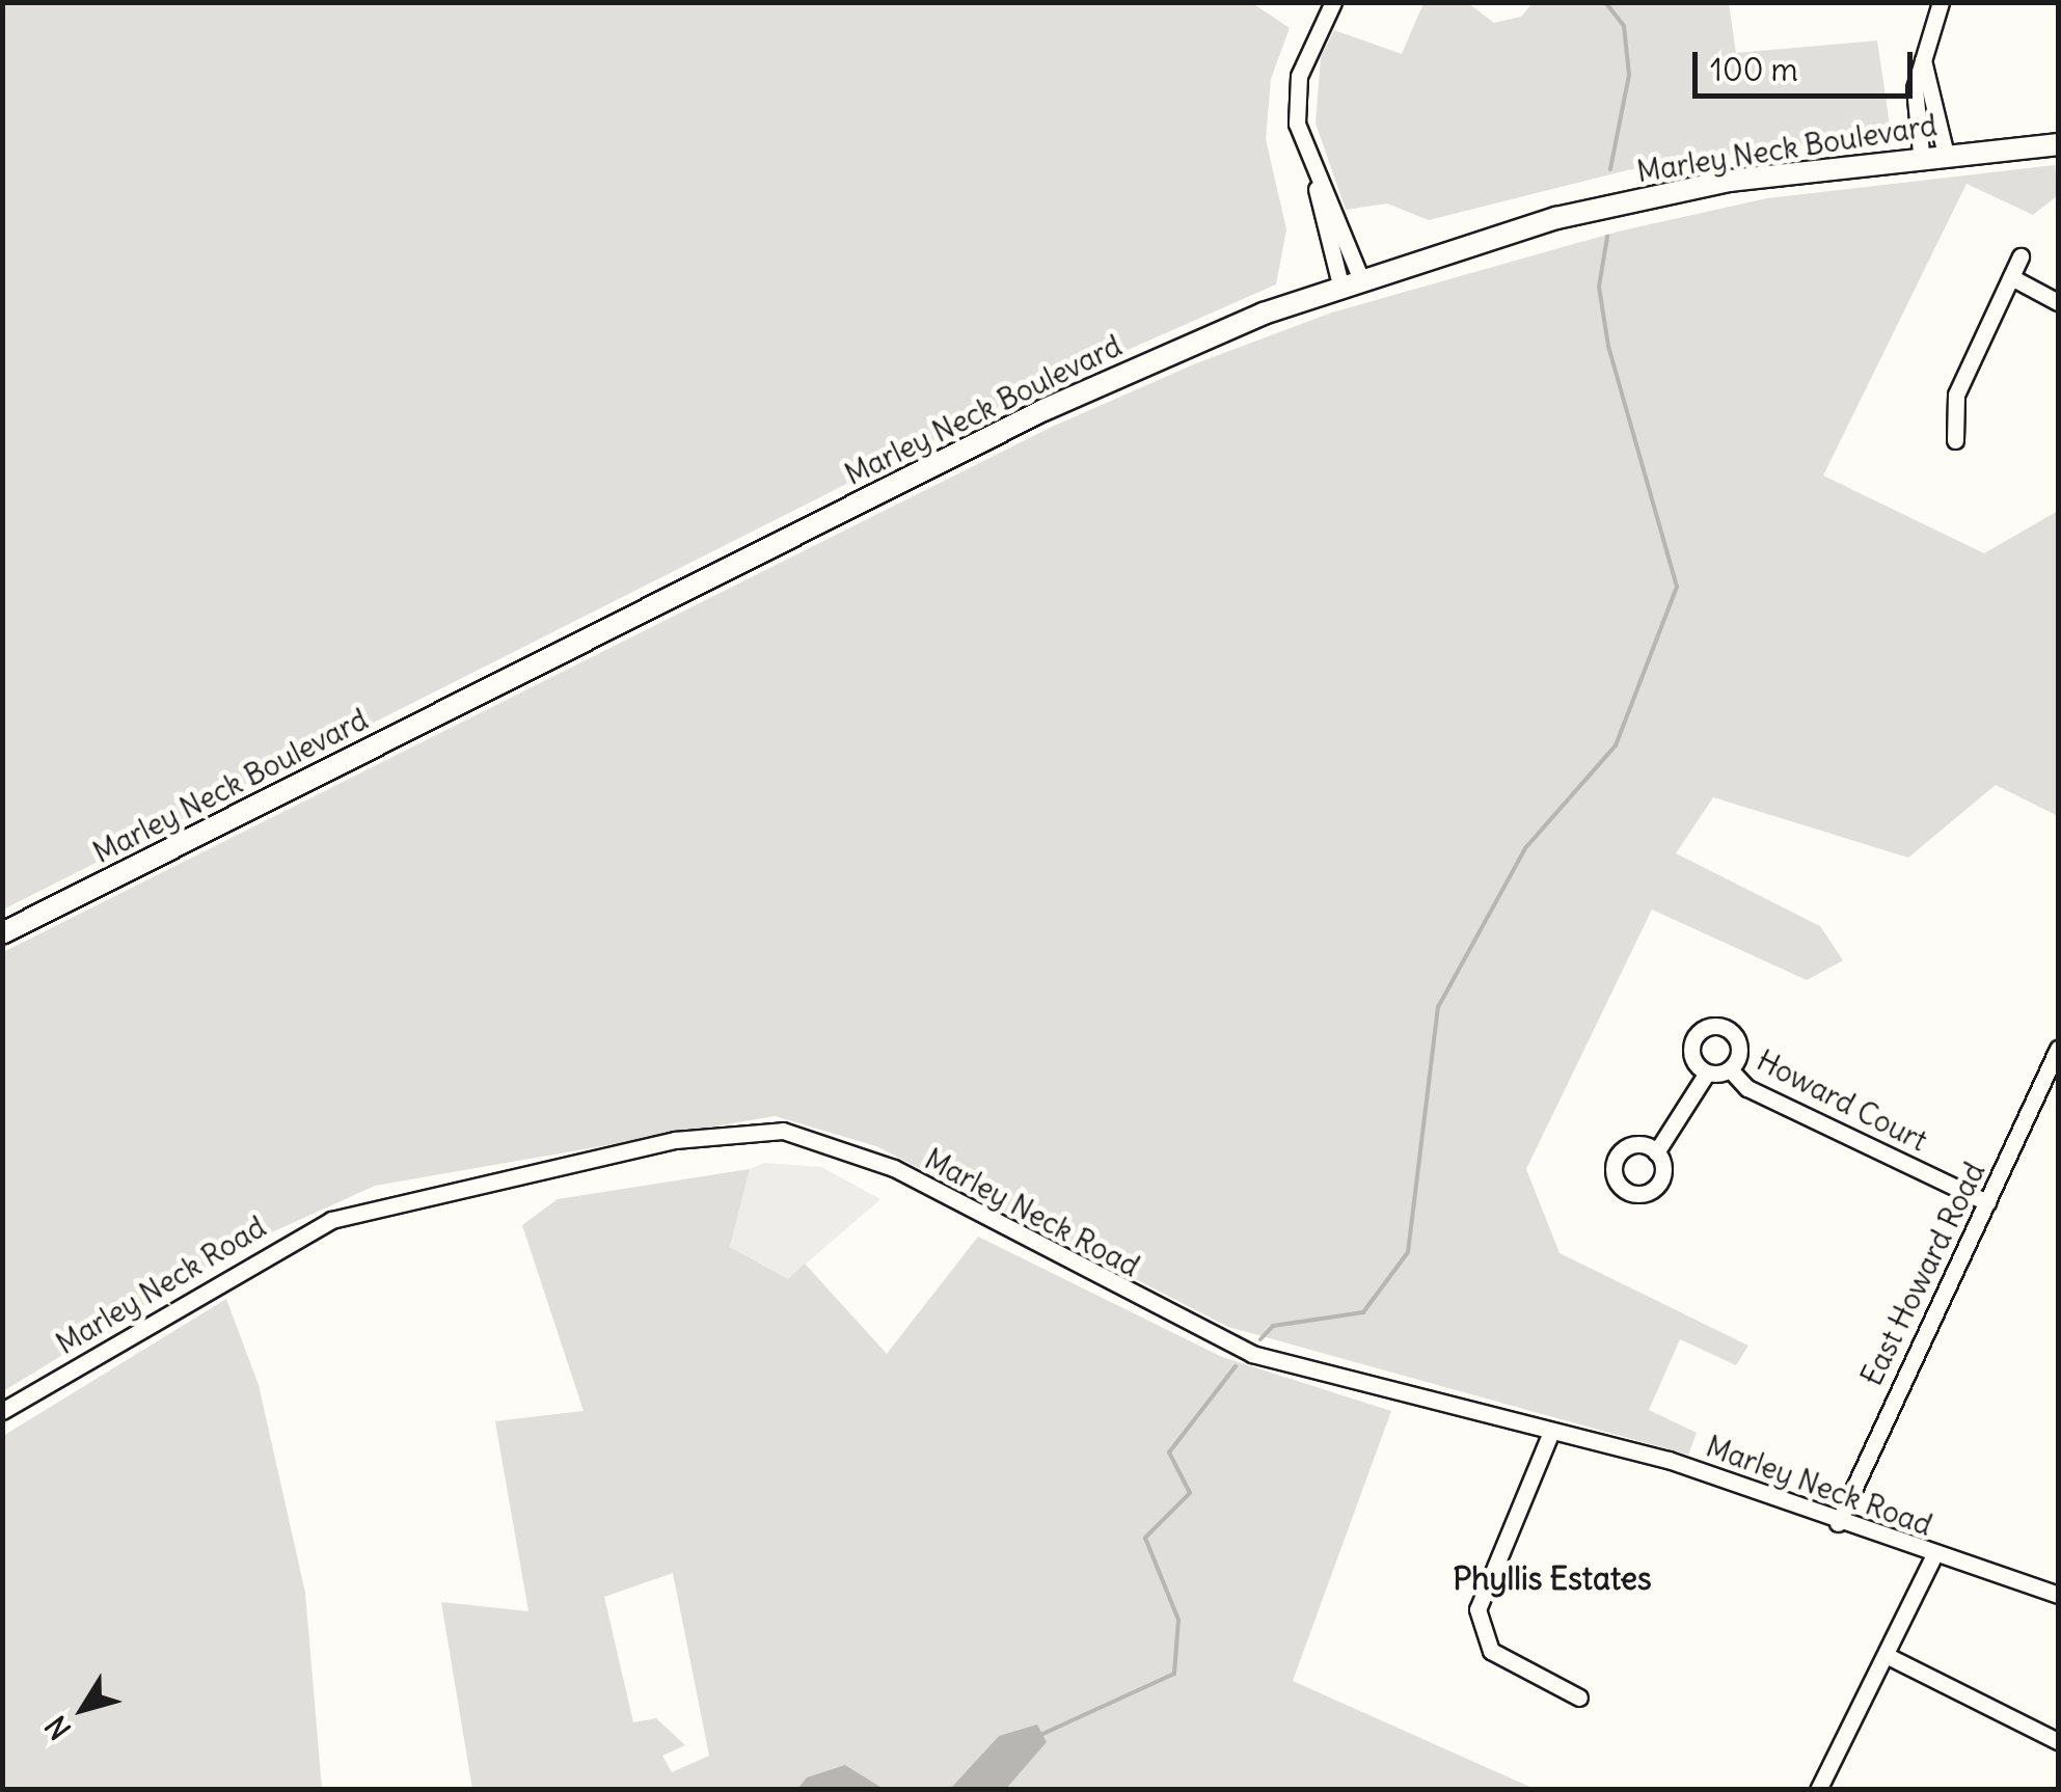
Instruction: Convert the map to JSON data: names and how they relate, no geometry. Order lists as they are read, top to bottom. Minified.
{"streets":{"main road":["Marley Neck Boulevard"],"street":["Howard Court","Marley Neck Road","East Howard Road"]},"crossings":[["Howard Court","East Howard Road"],["Marley Neck Road","East Howard Road"]],"districts":["Phyllis Estates"],"scale_bar":"100 m","north":"bottom left"}
